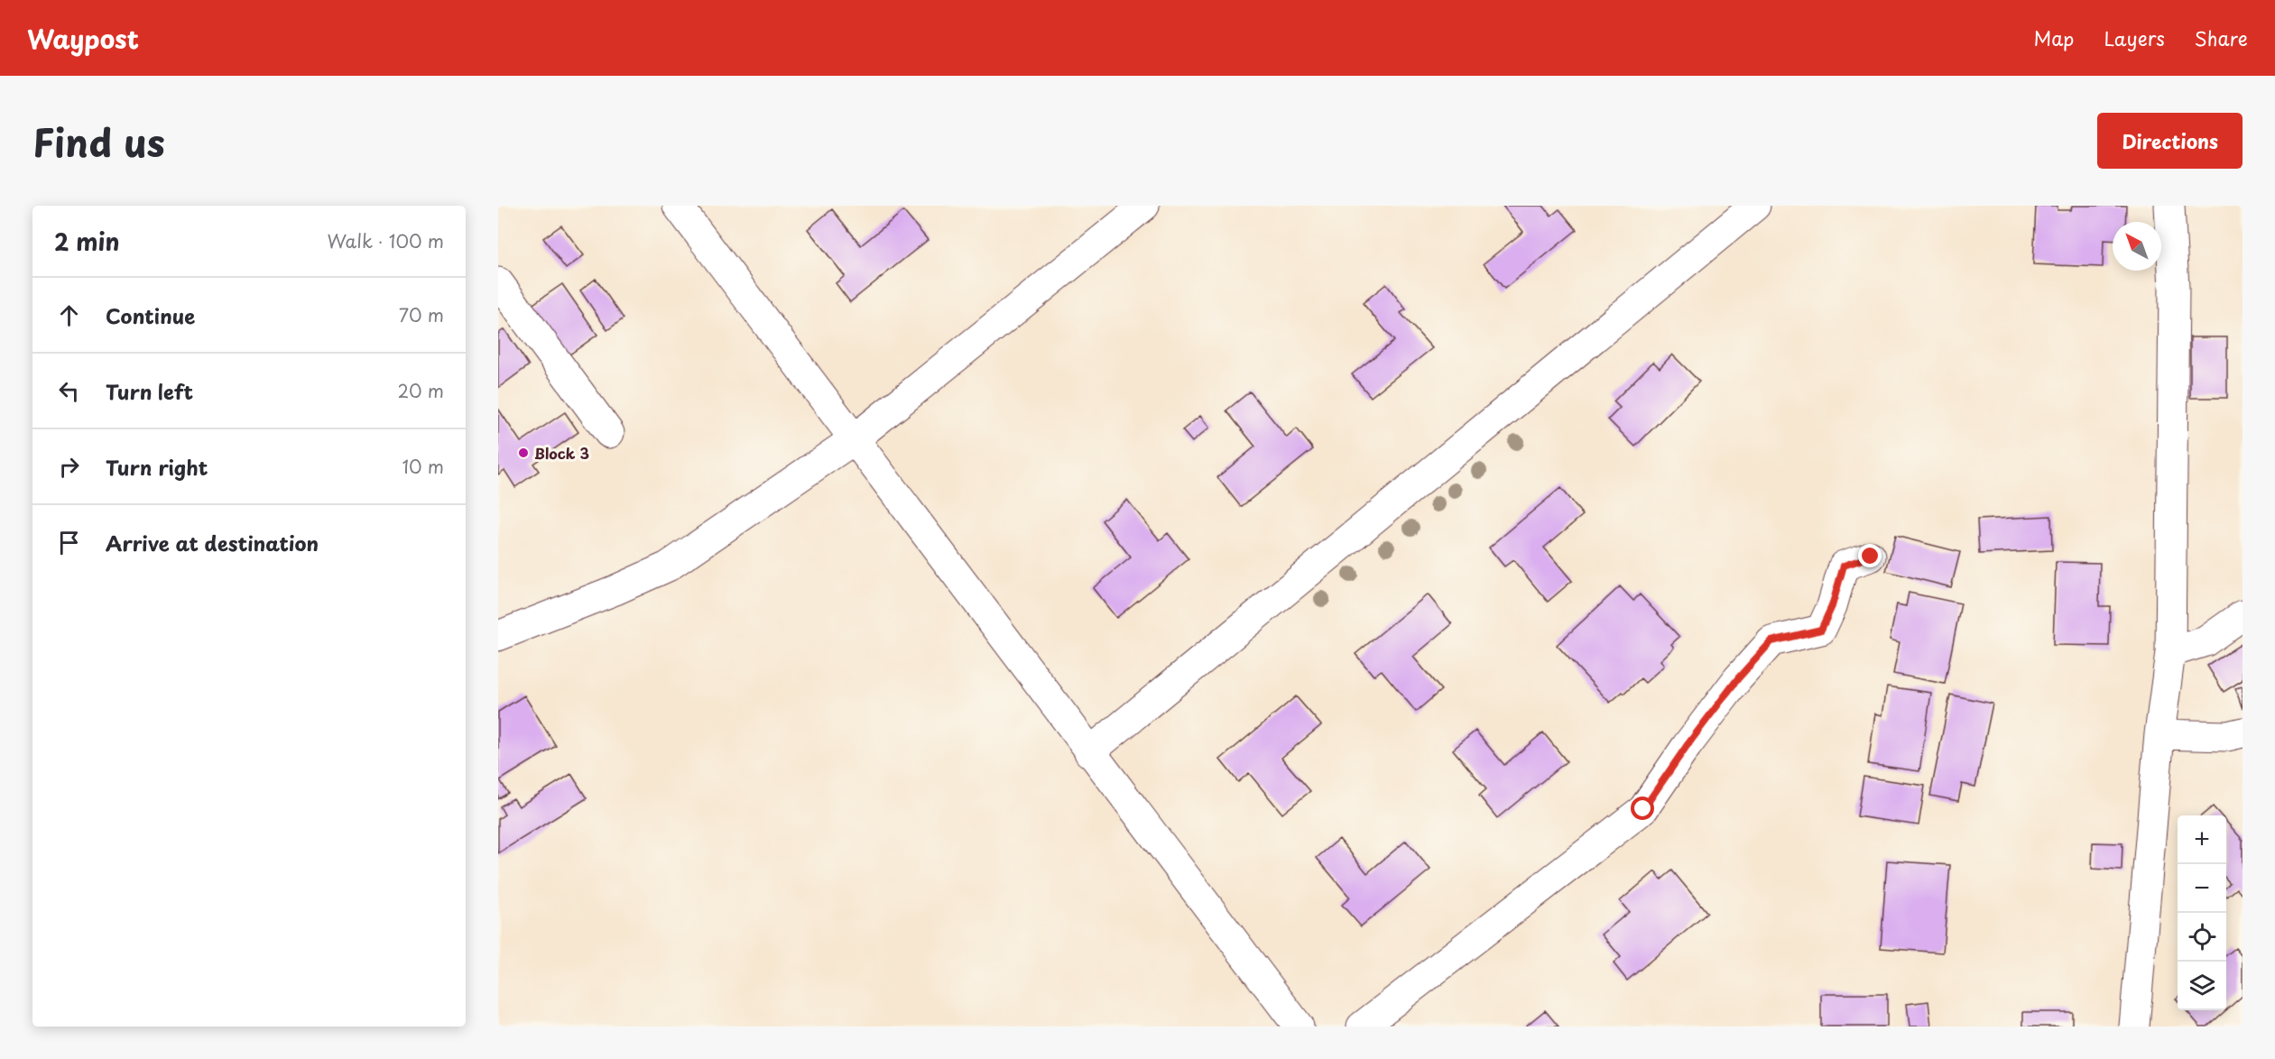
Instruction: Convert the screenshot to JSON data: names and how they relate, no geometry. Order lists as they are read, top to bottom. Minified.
{"places":["Block 3"],"north":"top left","page":{"header":"Waypost","nav":["Map","Layers","Share"],"title":"Find us","buttons":"Directions","heading":["2 min","Walk · 100 m"],"list":[["Continue","70 m"],["Turn left","20 m"],["Turn right","10 m"],"Arrive at destination"],"map_buttons":["+","−"]}}
